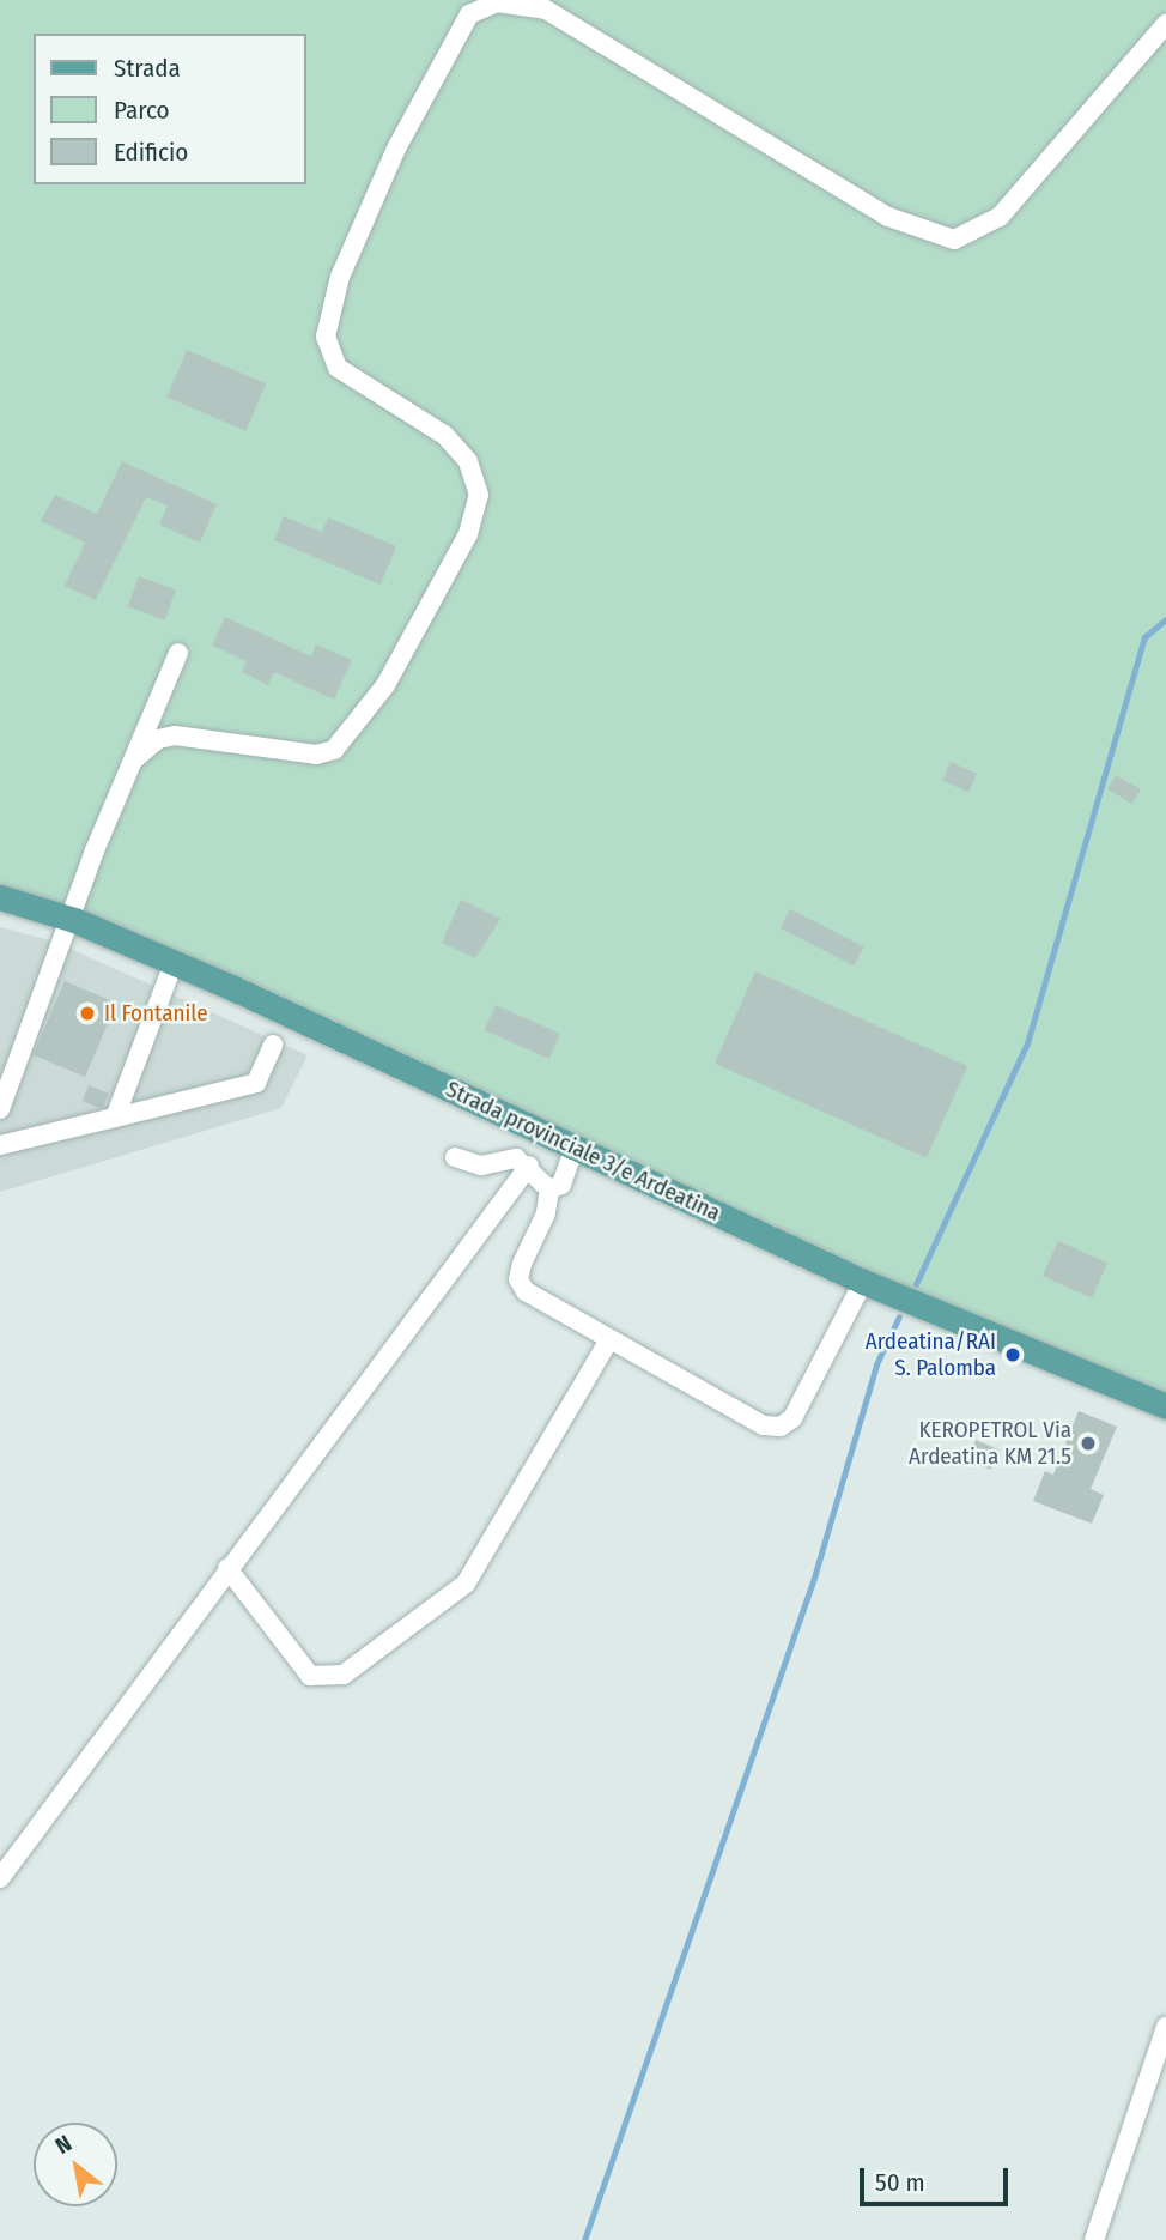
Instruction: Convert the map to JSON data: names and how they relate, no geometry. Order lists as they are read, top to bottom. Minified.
{"streets":{"main road":["Strada provinciale 3/e Ardeatina"]},"places":["Il Fontanile","Ardeatina/RAI S. Palomba","KEROPETROL Via Ardeatina KM 21.5"],"legend":["Strada","Parco","Edificio"],"scale_bar":"50 m","north":"top left"}
